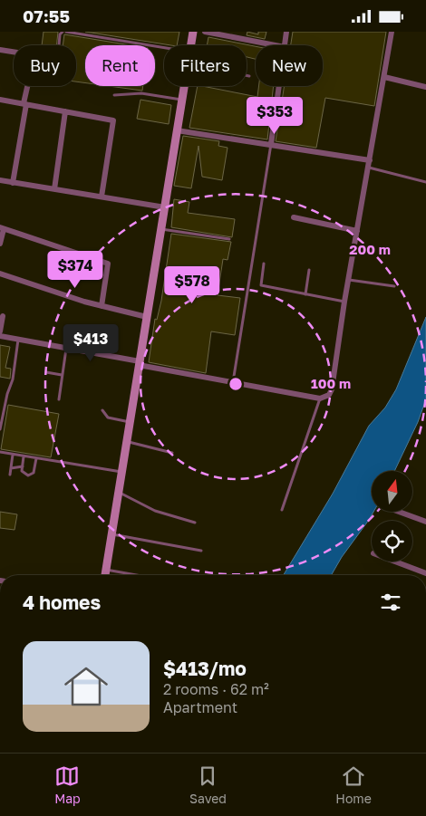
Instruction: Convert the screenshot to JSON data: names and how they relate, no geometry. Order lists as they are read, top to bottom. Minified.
{"north":"top","page":{"status":"07:55","chip":["Buy","Rent","Filters","New"],"price":["$353","$374","$578","$413"],"heading":"4 homes","list":[{"name":"$413/mo","note":"2 rooms · 62 m² · Apartment"}],"tabs":["Map","Saved","Home"]},"rings":["200 m","100 m"]}
